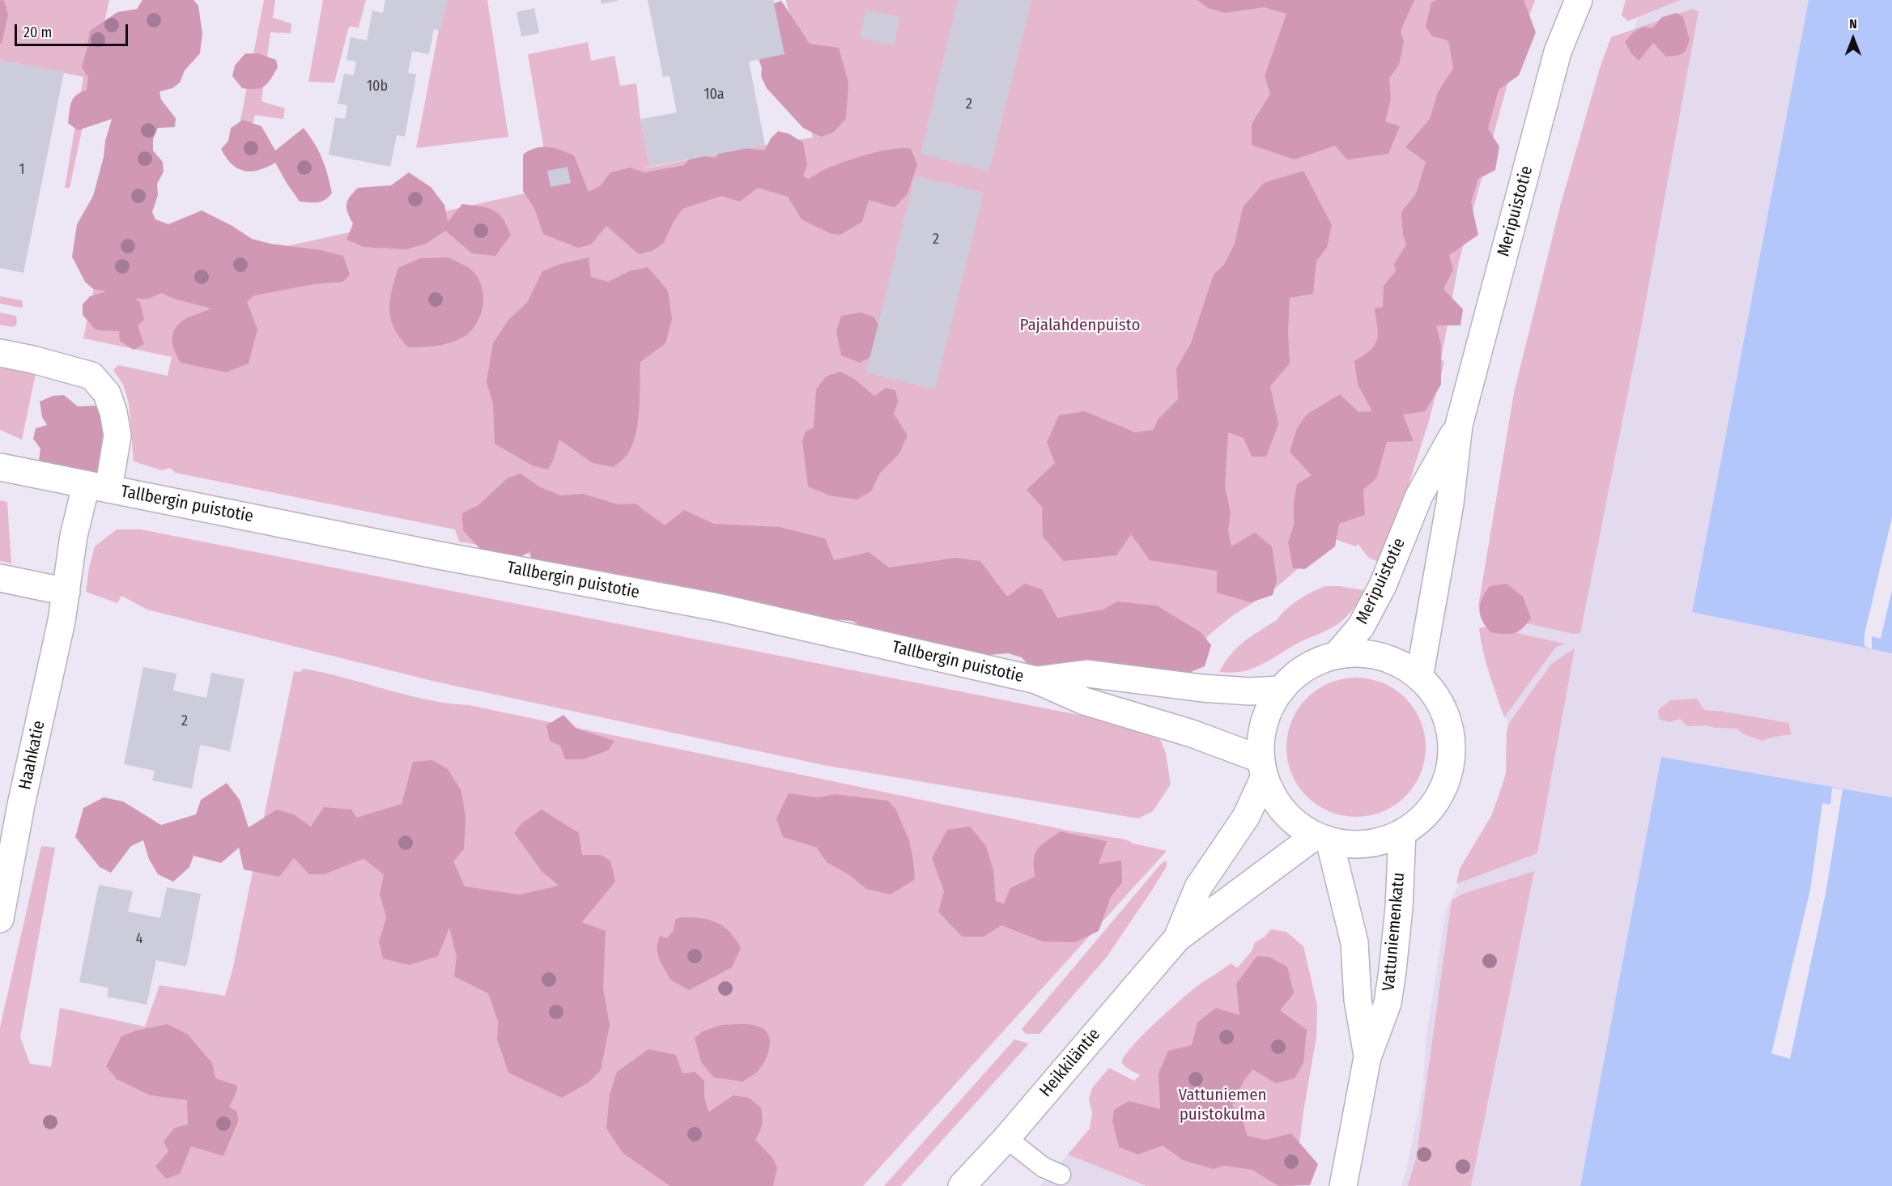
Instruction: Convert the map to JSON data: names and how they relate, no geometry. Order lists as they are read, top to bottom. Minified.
{"streets":{"street":["Meripuistotie","Tallbergin puistotie","Haahkatie","Vattuniemenkatu","Heikkiläntie"]},"crossings":[["Tallbergin puistotie","Haahkatie"],["Tallbergin puistotie","Heikkiläntie"],["Vattuniemenkatu","Heikkiläntie"]],"parks":["Pajalahdenpuisto","Vattuniemen puistokulma"],"house_numbers":["10b","10a","2","1","2","2","4"],"scale_bar":"20 m","north":"top"}
